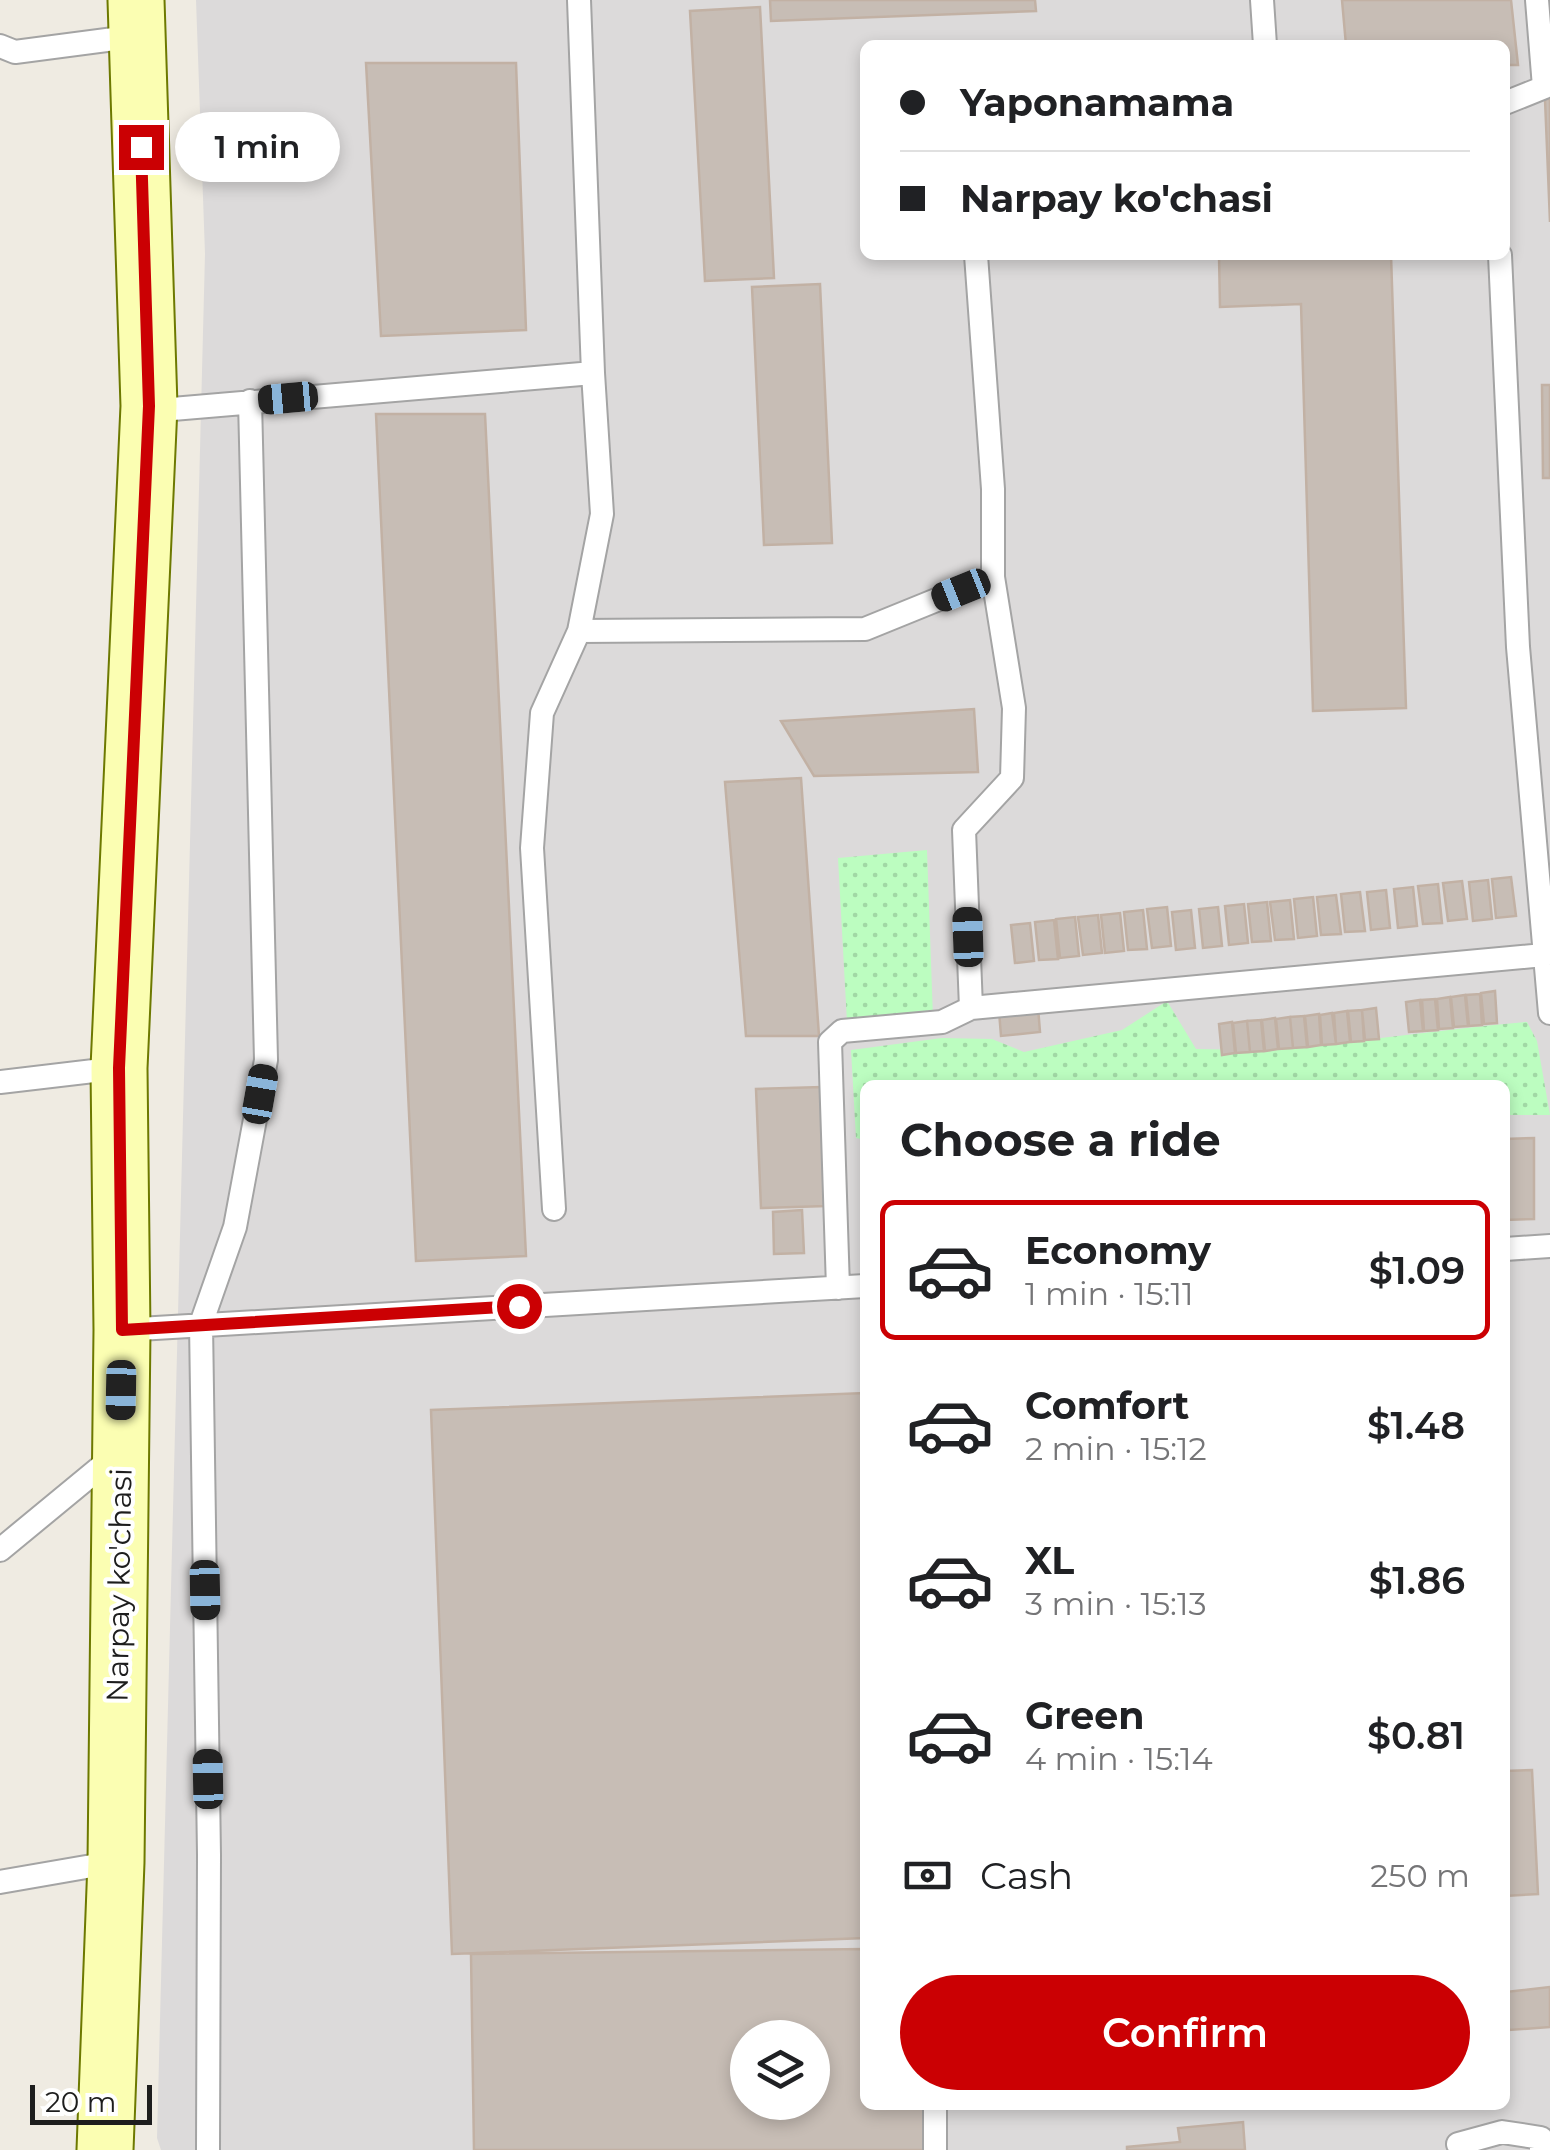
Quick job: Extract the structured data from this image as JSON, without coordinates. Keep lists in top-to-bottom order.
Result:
{
  "streets": {
    "main road": ["Narpay ko'chasi"]
  },
  "scale_bar": "20 m",
  "page": {
    "banner": ["Yaponamama", "Narpay ko'chasi"],
    "bubble": "1 min",
    "heading": "Choose a ride",
    "list": [
      {
        "name": "Economy",
        "note": "1 min · 15:11",
        "value": "$1.09"
      },
      {
        "name": "Comfort",
        "note": "2 min · 15:12",
        "value": "$1.48"
      },
      {
        "name": "XL",
        "note": "3 min · 15:13",
        "value": "$1.86"
      },
      {
        "name": "Green",
        "note": "4 min · 15:14",
        "value": "$0.81"
      }
    ],
    "pay": ["Cash", "250 m"],
    "buttons": "Confirm",
    "scale": "20 m"
  }
}
